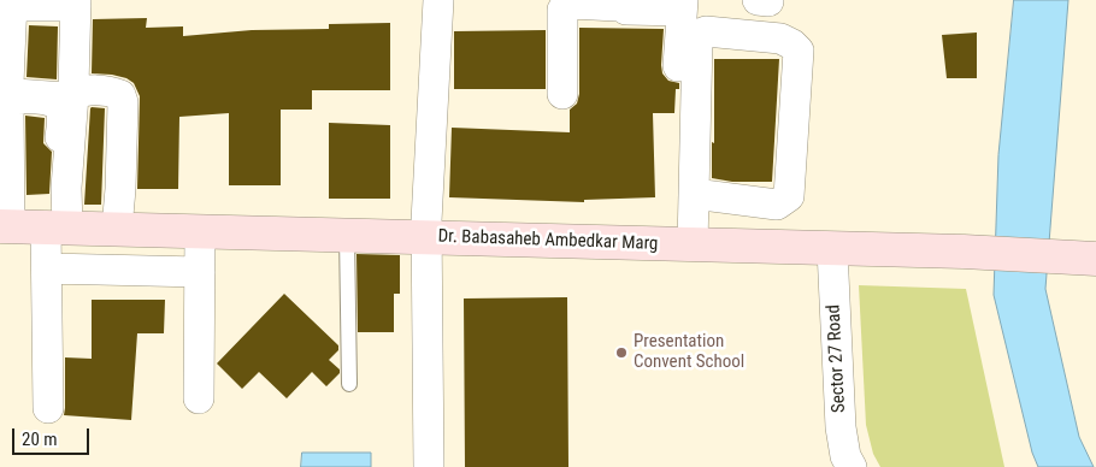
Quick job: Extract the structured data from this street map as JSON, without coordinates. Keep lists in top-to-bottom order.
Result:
{
  "streets": {
    "street": ["Dr. Babasaheb Ambedkar Marg", "Sector 27 Road"]
  },
  "crossings": [
    ["Dr. Babasaheb Ambedkar Marg", "Sector 27 Road"]
  ],
  "places": ["Presentation Convent School"],
  "scale_bar": "20 m"
}
